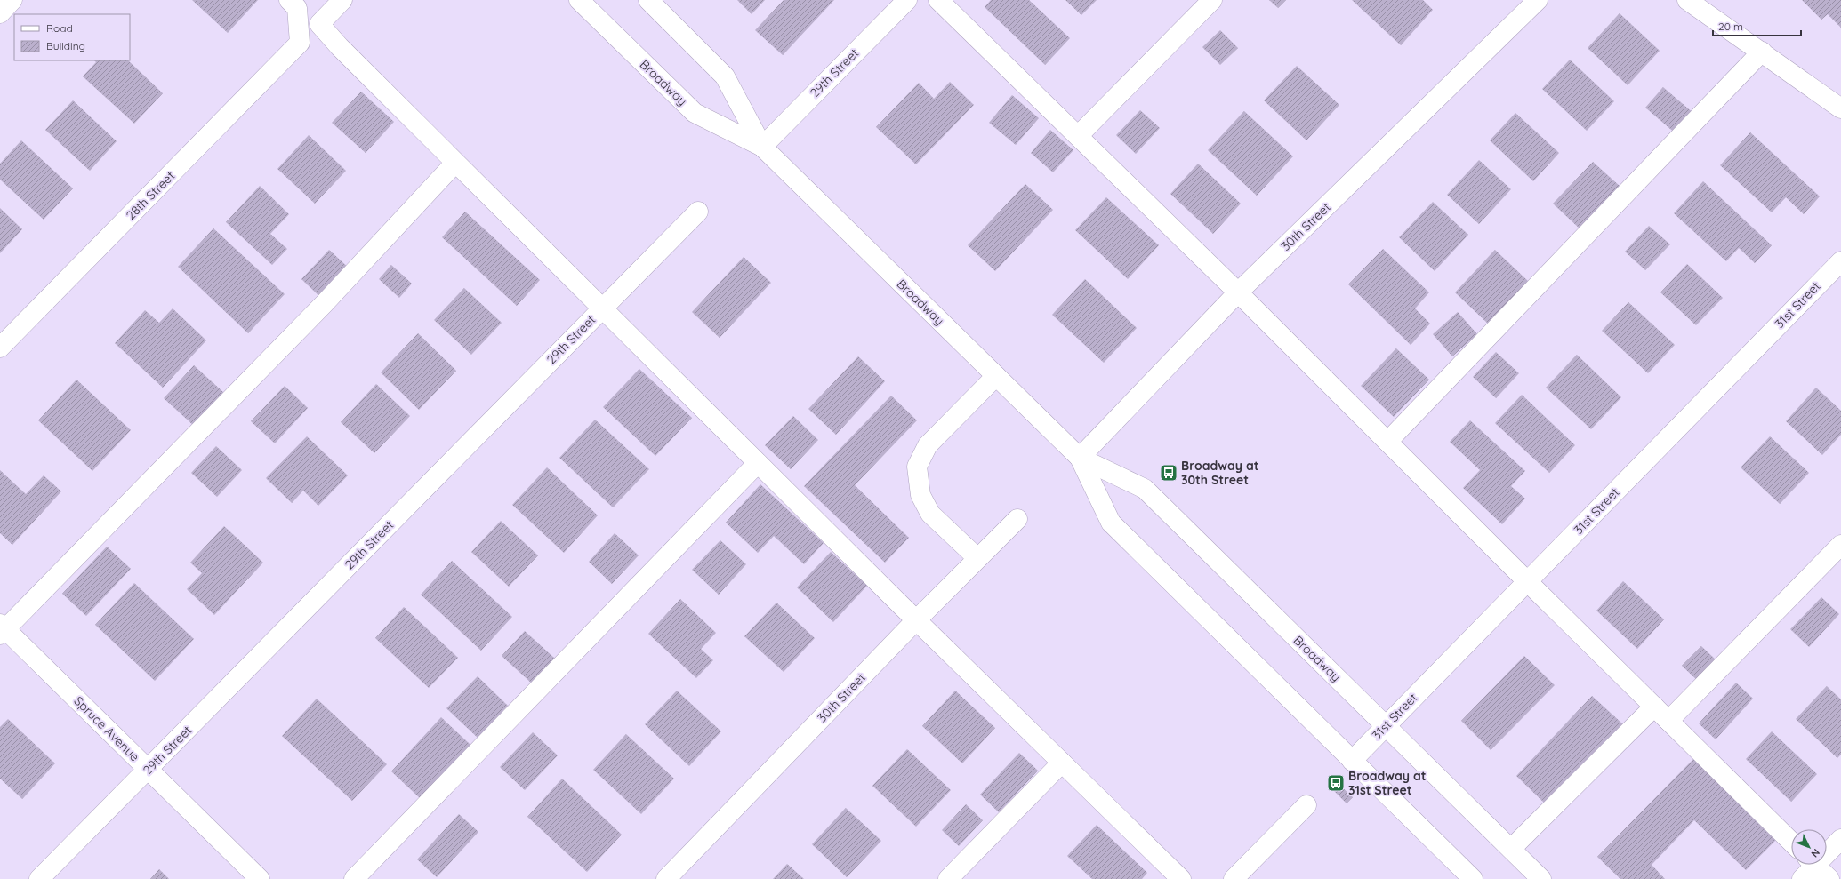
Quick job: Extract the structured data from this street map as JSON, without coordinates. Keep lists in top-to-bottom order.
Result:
{
  "streets": {
    "street": [
      "29th Street",
      "Broadway",
      "28th Street",
      "30th Street",
      "31st Street",
      "Spruce Avenue"
    ]
  },
  "crossings": [
    ["29th Street", "Broadway"],
    ["29th Street", "Spruce Avenue"],
    ["Broadway", "30th Street"],
    ["Broadway", "31st Street"]
  ],
  "places": {
    "bus stop": ["Broadway at 30th Street", "Broadway at 31st Street"]
  },
  "legend": ["Road", "Building"],
  "scale_bar": "20 m",
  "north": "bottom right"
}
